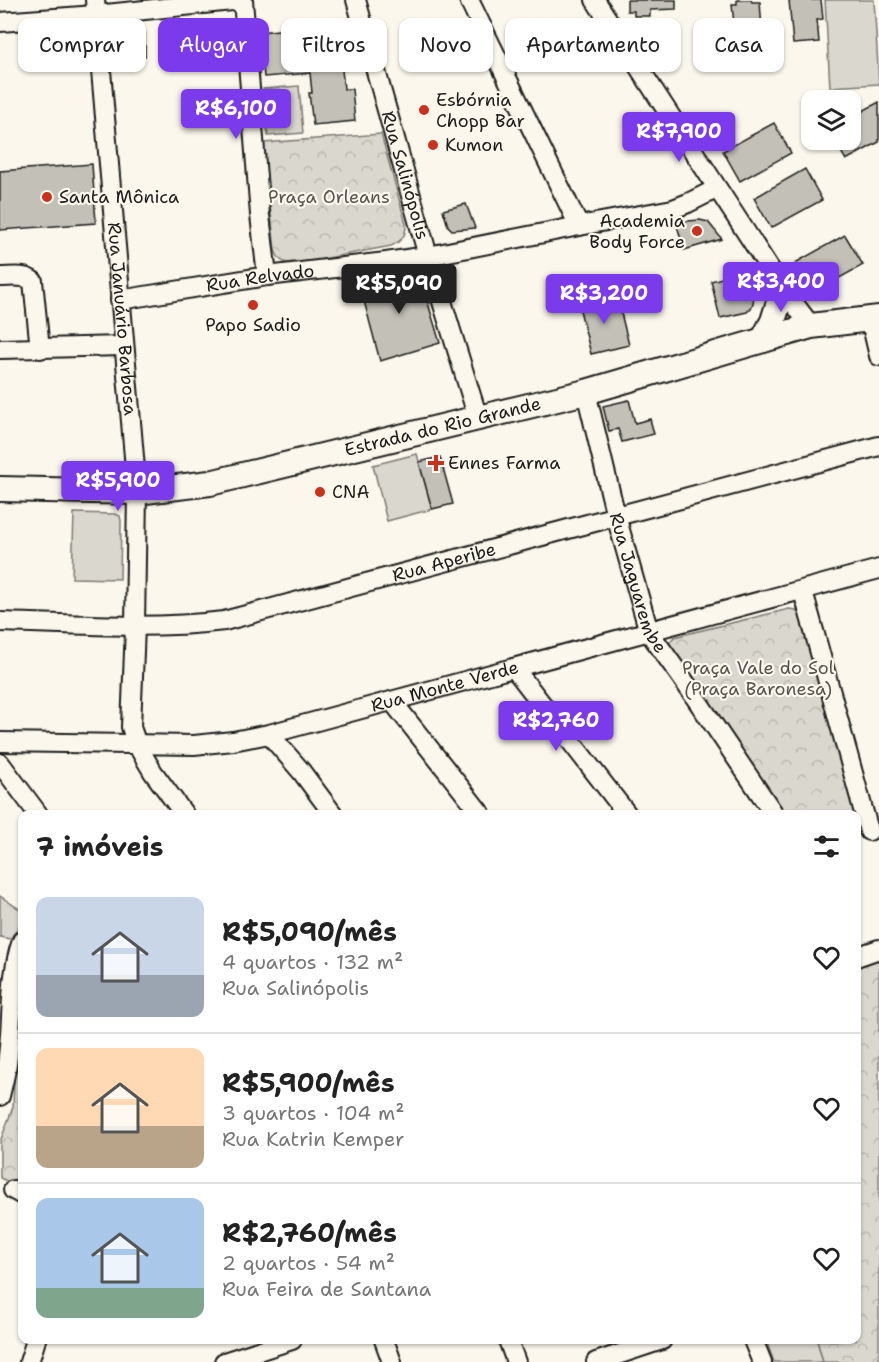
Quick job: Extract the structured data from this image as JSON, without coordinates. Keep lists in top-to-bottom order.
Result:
{
  "streets": {
    "main road": ["Estrada do Rio Grande"],
    "street": [
      "Rua Salinópolis",
      "Rua Relvado",
      "Rua Januário Barbosa",
      "Rua Aperibe",
      "Rua Jaguarembe",
      "Rua Monte Verde"
    ]
  },
  "crossings": [
    ["Rua Salinópolis", "Rua Relvado"],
    ["Rua Salinópolis", "Estrada do Rio Grande"],
    ["Rua Relvado", "Rua Januário Barbosa"],
    ["Rua Januário Barbosa", "Estrada do Rio Grande"],
    ["Rua Januário Barbosa", "Rua Aperibe"],
    ["Rua Januário Barbosa", "Rua Monte Verde"],
    ["Estrada do Rio Grande", "Rua Jaguarembe"],
    ["Rua Aperibe", "Rua Jaguarembe"],
    ["Rua Jaguarembe", "Rua Monte Verde"]
  ],
  "parks": ["Praça Orleans", "Praça Vale do Sol (Praça Baronesa)"],
  "places": {
    "other": [
      "Esbórnia Chopp Bar",
      "Kumon",
      "Santa Mônica",
      "Academia Body Force",
      "Papo Sadio",
      "CNA"
    ],
    "health": ["Ennes Farma"]
  },
  "page": {
    "chip": [
      "Comprar",
      "Alugar",
      "Filtros",
      "Novo",
      "Apartamento",
      "Casa"
    ],
    "price": [
      "R$6,100",
      "R$7,900",
      "R$3,400",
      "R$5,090",
      "R$3,200",
      "R$5,900",
      "R$2,760"
    ],
    "heading": "7 imóveis",
    "list": [
      {
        "name": "R$5,090/mês",
        "note": "4 quartos · 132 m² · Rua Salinópolis"
      },
      {
        "name": "R$5,900/mês",
        "note": "3 quartos · 104 m² · Rua Katrin Kemper"
      },
      {
        "name": "R$2,760/mês",
        "note": "2 quartos · 54 m² · Rua Feira de Santana"
      }
    ]
  }
}
